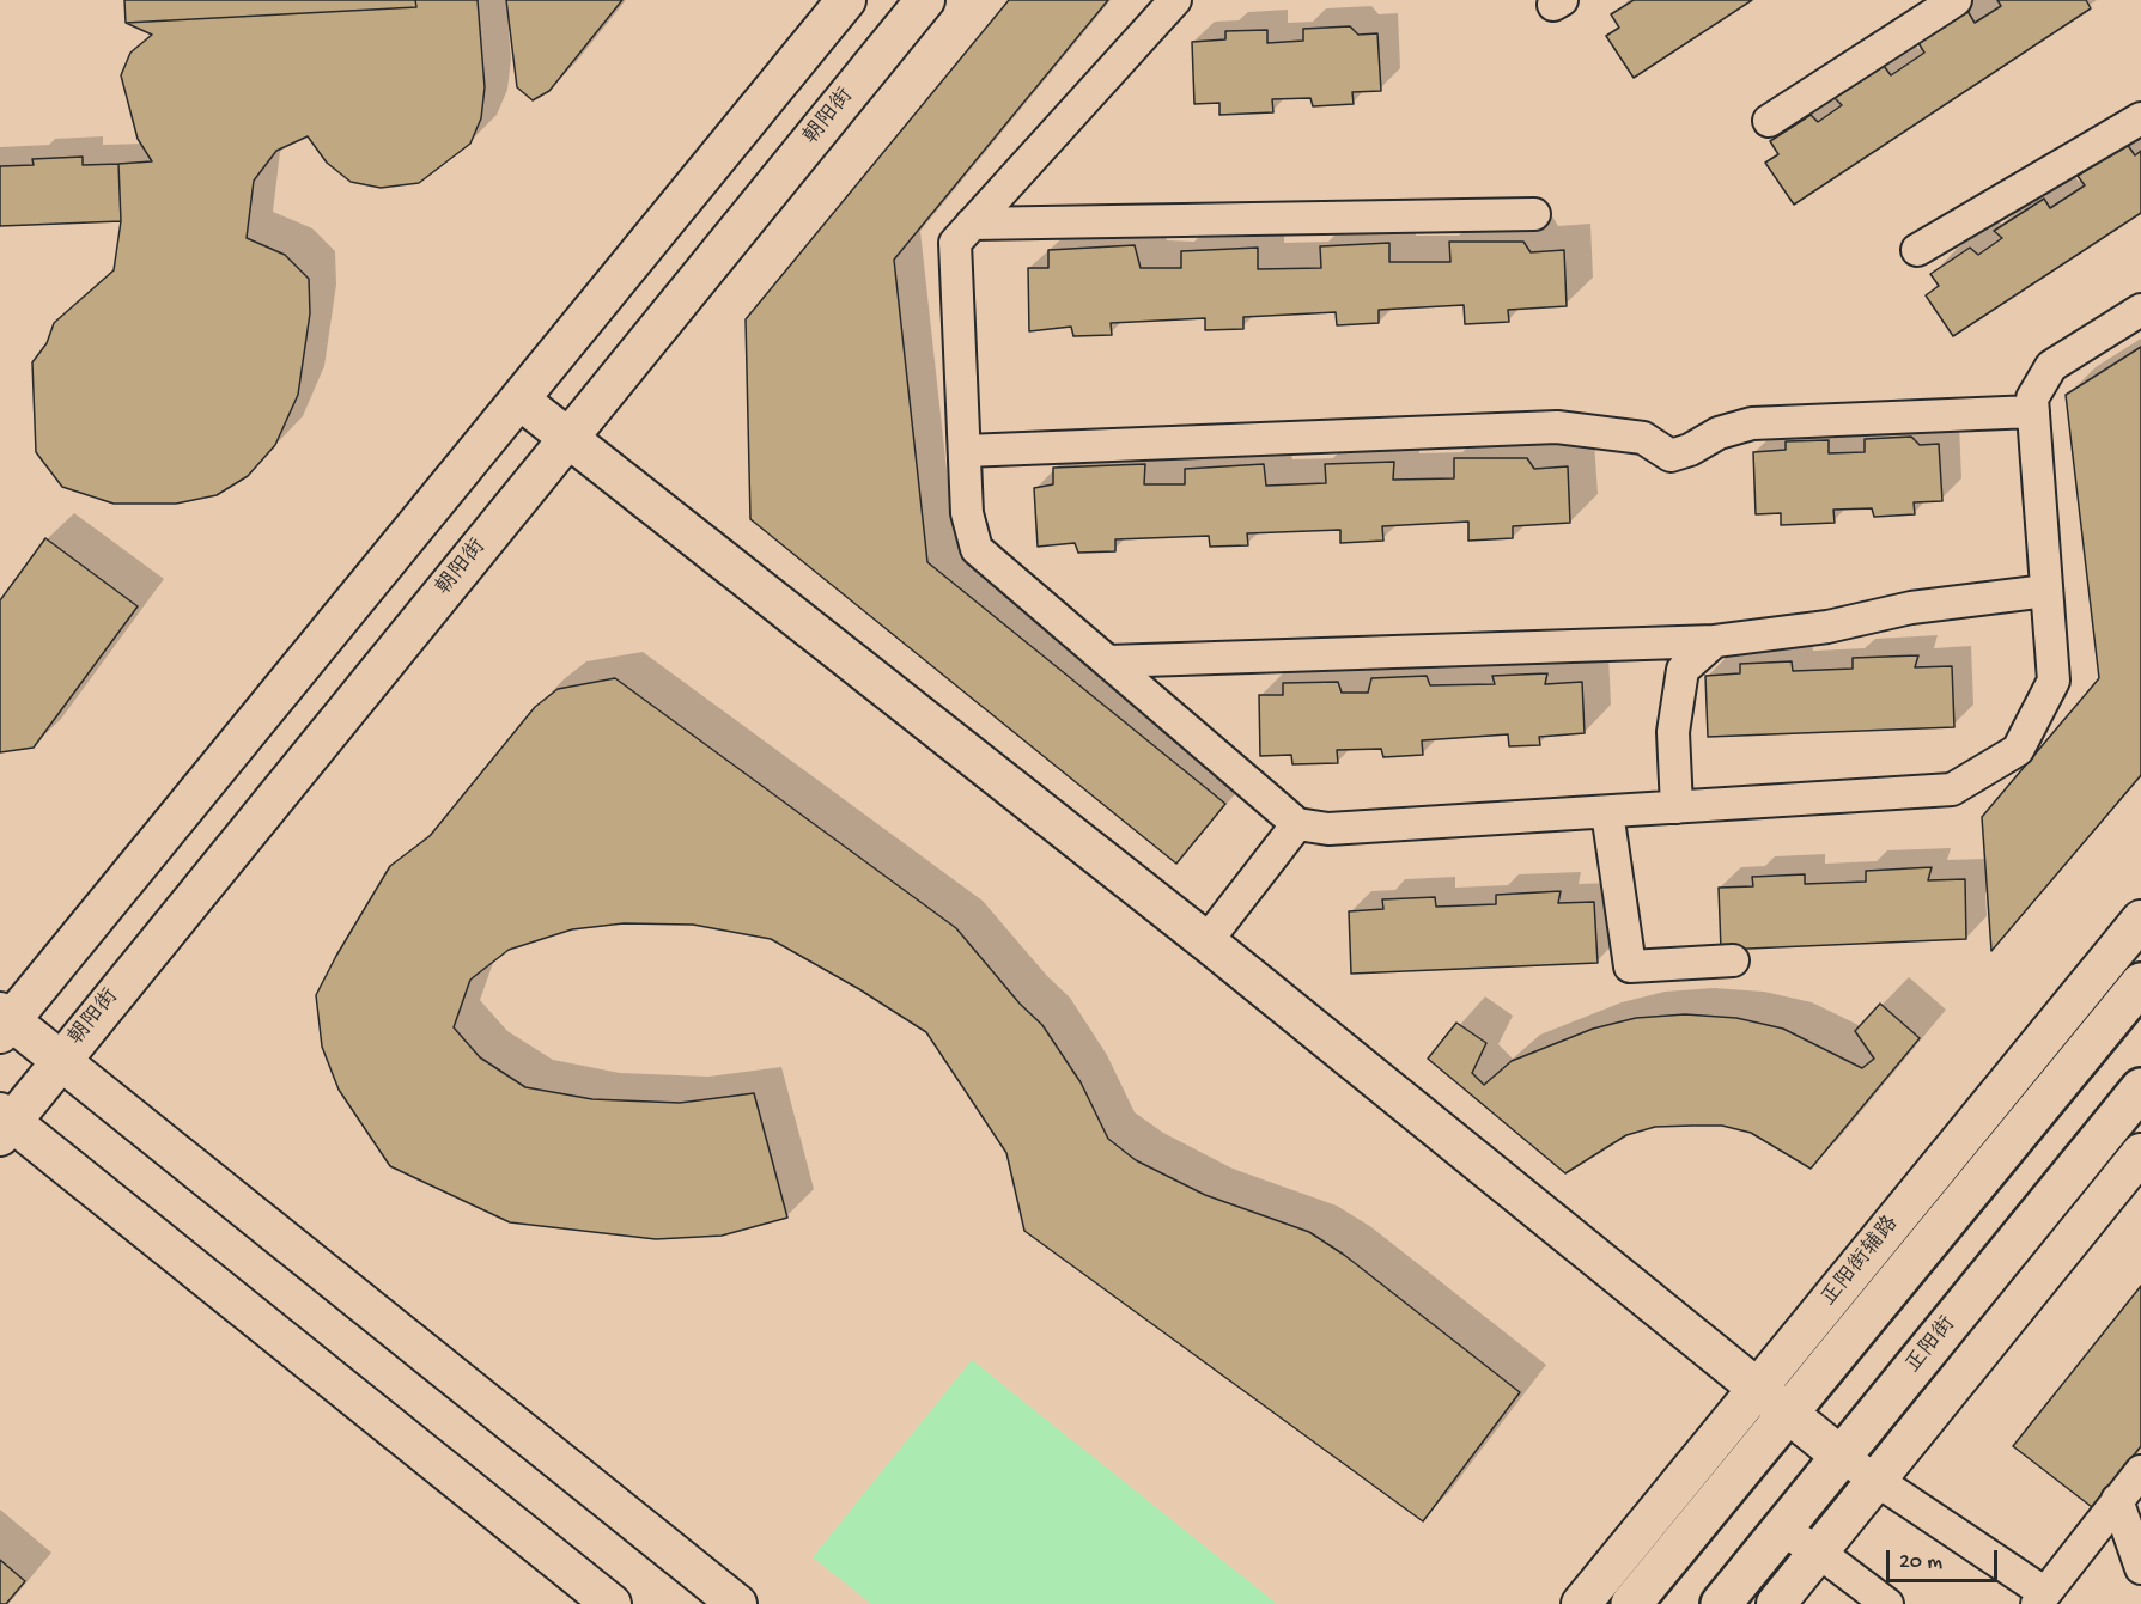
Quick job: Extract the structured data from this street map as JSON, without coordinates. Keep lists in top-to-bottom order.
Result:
{
  "streets": {
    "main road": ["正阳街"],
    "street": ["朝阳街", "正阳街辅路"]
  },
  "scale_bar": "20 m"
}
